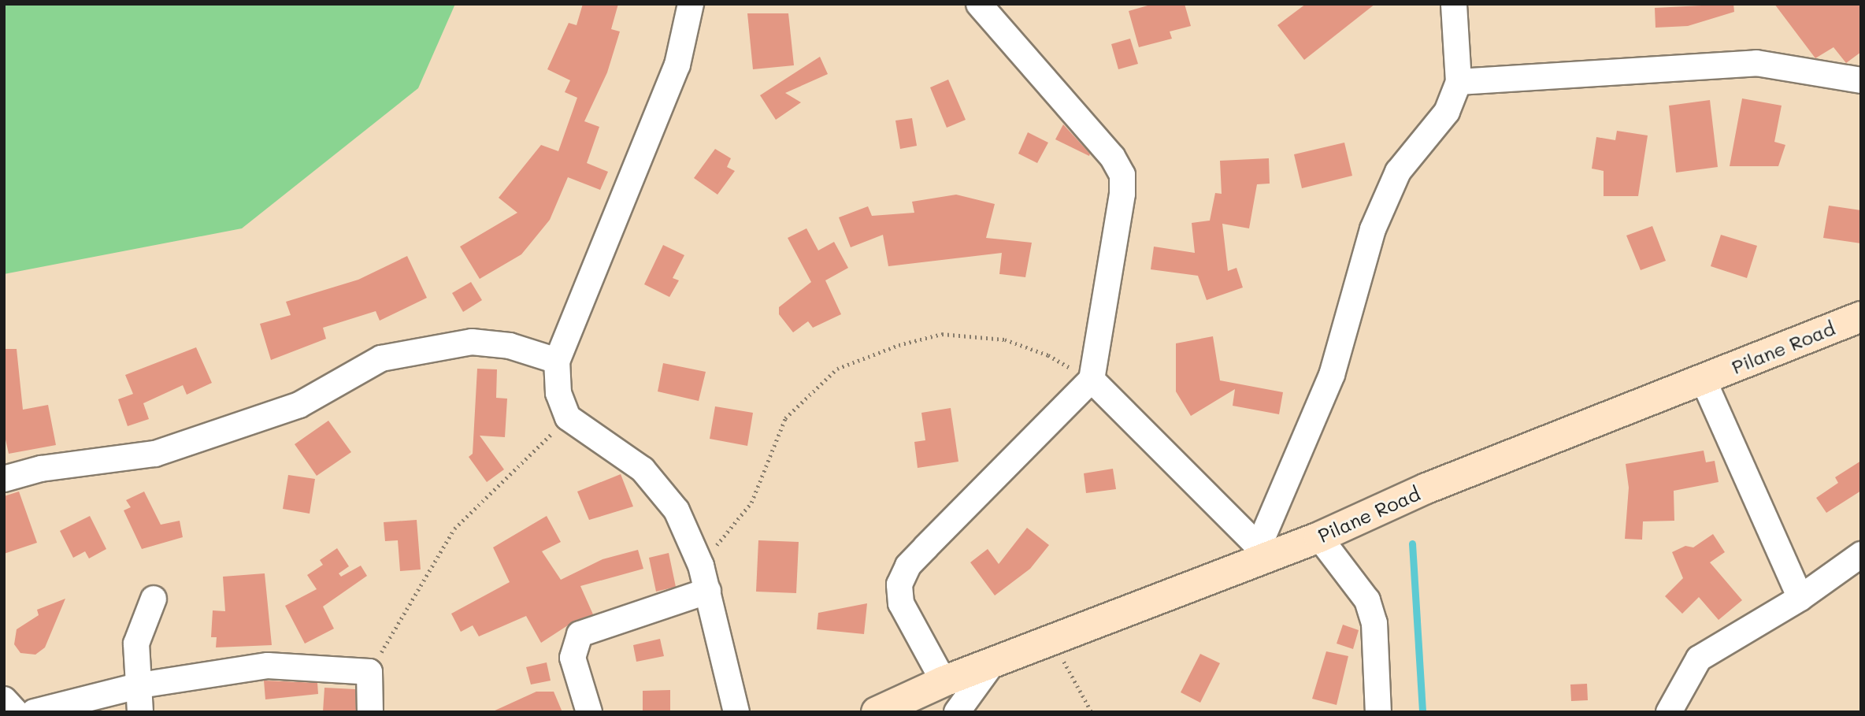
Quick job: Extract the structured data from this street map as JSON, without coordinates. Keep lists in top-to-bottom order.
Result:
{
  "streets": {
    "main road": ["Pilane Road"]
  }
}
